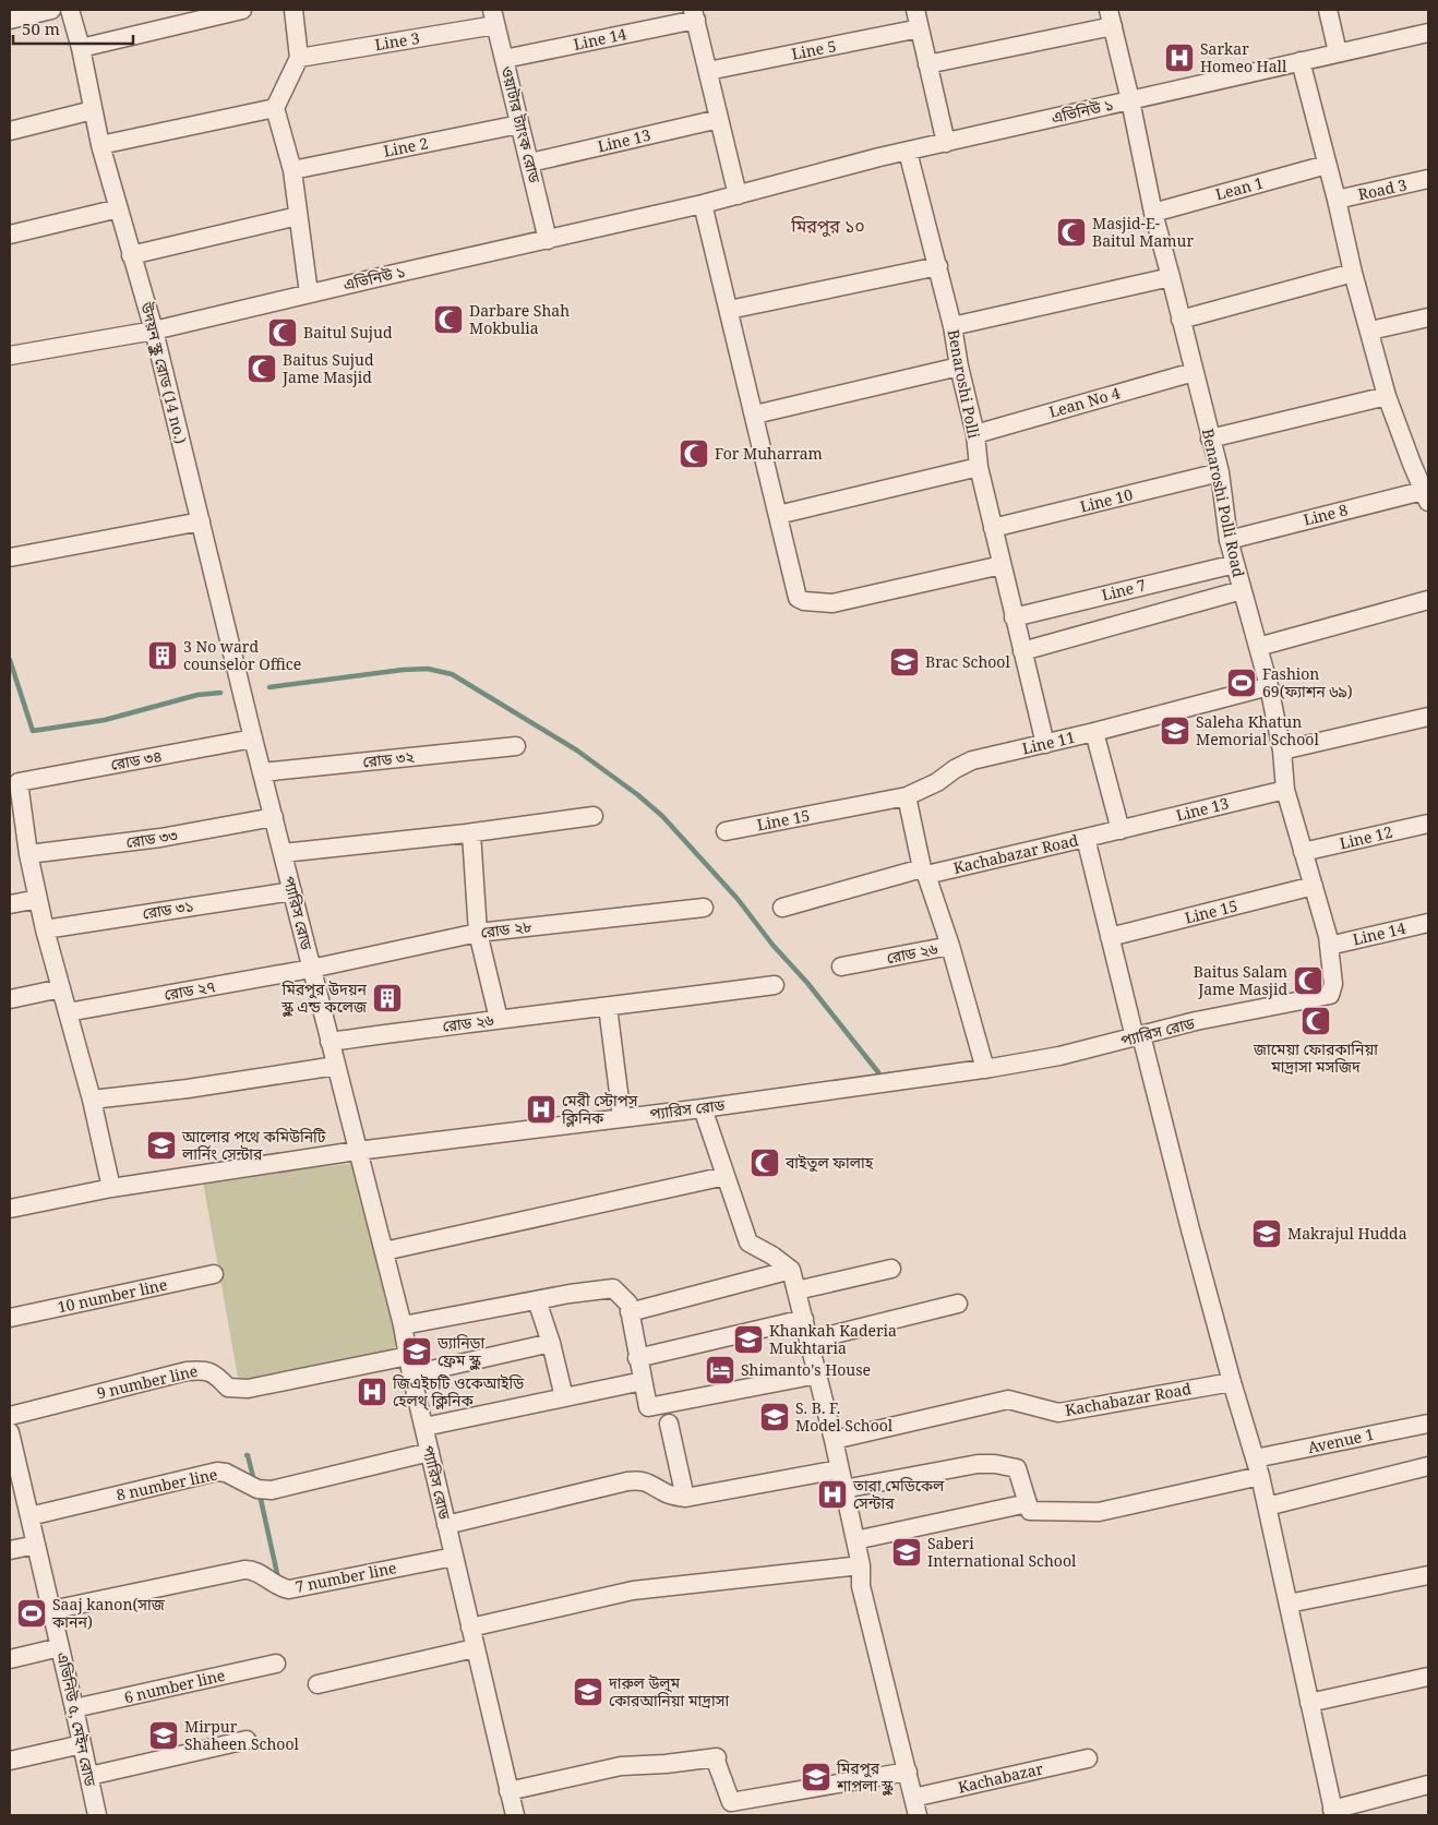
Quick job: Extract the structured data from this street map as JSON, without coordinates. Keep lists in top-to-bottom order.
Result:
{
  "streets": {
    "street": [
      "Line 14",
      "Line 3",
      "Line 5",
      "এভিনিউ ১",
      "ওয়াটার ট্যাংক রোড",
      "Line 13",
      "Line 2",
      "Lean 1",
      "Road 3",
      "উদয়ন স্কুল রোড (14 no.)",
      "Benaroshi Polli",
      "Lean No 4",
      "Line 10",
      "Benaroshi Polli Road",
      "Line 8",
      "Line 7",
      "Line 11",
      "রোড ৩২",
      "রোড ৩৪",
      "Line 15",
      "Line 12",
      "রোড ৩৩",
      "Kachabazar Road",
      "রোড ৩১",
      "প্যারিস রোড",
      "রোড ২৮",
      "রোড ২৬",
      "রোড ২৭",
      "10 number line",
      "9 number line",
      "Avenue 1",
      "8 number line",
      "7 number line",
      "6 number line",
      "এভিনিউ ৫, মেইন রোড",
      "Kachabazar"
    ]
  },
  "crossings": [
    ["Line 14", "ওয়াটার ট্যাংক রোড"],
    ["Line 14", "Benaroshi Polli Road"],
    ["Line 3", "ওয়াটার ট্যাংক রোড"],
    ["এভিনিউ ১", "ওয়াটার ট্যাংক রোড"],
    ["এভিনিউ ১", "উদয়ন স্কুল রোড (14 no.)"],
    ["এভিনিউ ১", "Benaroshi Polli"],
    ["এভিনিউ ১", "Benaroshi Polli Road"],
    ["ওয়াটার ট্যাংক রোড", "Line 13"],
    ["ওয়াটার ট্যাংক রোড", "Line 2"],
    ["Line 13", "Benaroshi Polli Road"],
    ["Line 13", "Kachabazar Road"],
    ["Lean 1", "Benaroshi Polli Road"],
    ["উদয়ন স্কুল রোড (14 no.)", "রোড ৩৪"],
    ["উদয়ন স্কুল রোড (14 no.)", "প্যারিস রোড"],
    ["Benaroshi Polli", "Lean No 4"],
    ["Benaroshi Polli", "Line 10"],
    ["Benaroshi Polli", "Line 7"],
    ["Benaroshi Polli", "Line 11"],
    ["Lean No 4", "Benaroshi Polli Road"],
    ["Line 10", "Benaroshi Polli Road"],
    ["Benaroshi Polli Road", "Line 8"],
    ["Benaroshi Polli Road", "Line 7"],
    ["Benaroshi Polli Road", "Line 11"],
    ["Benaroshi Polli Road", "Line 15"],
    ["Benaroshi Polli Road", "Line 12"],
    ["Benaroshi Polli Road", "প্যারিস রোড"],
    ["Line 11", "Line 15"],
    ["রোড ৩২", "প্যারিস রোড"],
    ["রোড ৩৪", "রোড ৩৩"],
    ["রোড ৩৪", "প্যারিস রোড"],
    ["Line 15", "Kachabazar Road"],
    ["রোড ৩৩", "প্যারিস রোড"],
    ["Kachabazar Road", "প্যারিস রোড"],
    ["Kachabazar Road", "Avenue 1"],
    ["রোড ৩১", "প্যারিস রোড"],
    ["প্যারিস রোড", "রোড ২৮"],
    ["প্যারিস রোড", "রোড ২৬"],
    ["প্যারিস রোড", "রোড ২৭"],
    ["প্যারিস রোড", "9 number line"],
    ["প্যারিস রোড", "8 number line"],
    ["প্যারিস রোড", "7 number line"],
    ["রোড ২৮", "রোড ২৭"],
    ["8 number line", "এভিনিউ ৫, মেইন রোড"],
    ["7 number line", "এভিনিউ ৫, মেইন রোড"],
    ["6 number line", "এভিনিউ ৫, মেইন রোড"]
  ],
  "districts": ["মিরপুর ১০"],
  "places": {
    "hospital": [
      "Sarkar Homeo Hall",
      "মেরী স্টোপস ক্লিনিক",
      "জিএইচটি ওকেআইডি হেলথ্ ক্লিনিক",
      "তারা মেডিকেল সেন্টার"
    ],
    "mosque": [
      "Masjid-E- Baitul Mamur",
      "Darbare Shah Mokbulia",
      "Baitul Sujud",
      "Baitus Sujud Jame Masjid",
      "For Muharram",
      "Baitus Salam Jame Masjid",
      "জামেয়া ফোরকানিয়া মাদ্রাসা মসজিদ",
      "বাইতুল ফালাহ"
    ],
    "building": ["3 No ward counselor Office", "মিরপুর উদয়ন স্কুল এন্ড কলেজ"],
    "school or university": [
      "Brac School",
      "Saleha Khatun Memorial School",
      "আলোর পথে কমিউনিটি লার্নিং সেন্টার",
      "Makrajul Hudda",
      "Khankah Kaderia Mukhtaria",
      "ড্যানিডা ফ্রেম স্কুল",
      "S. B. F. Model School",
      "Saberi International School",
      "দারুল উলুম কোরআনিয়া মাদ্রাসা",
      "Mirpur Shaheen School",
      "মিরপুর শাপলা স্কুল"
    ],
    "sports": ["Fashion 69(ফ্যাশন ৬৯)", "Saaj kanon(সাজ কানন)"],
    "hotel": ["Shimanto's House"]
  },
  "scale_bar": "50 m"
}
